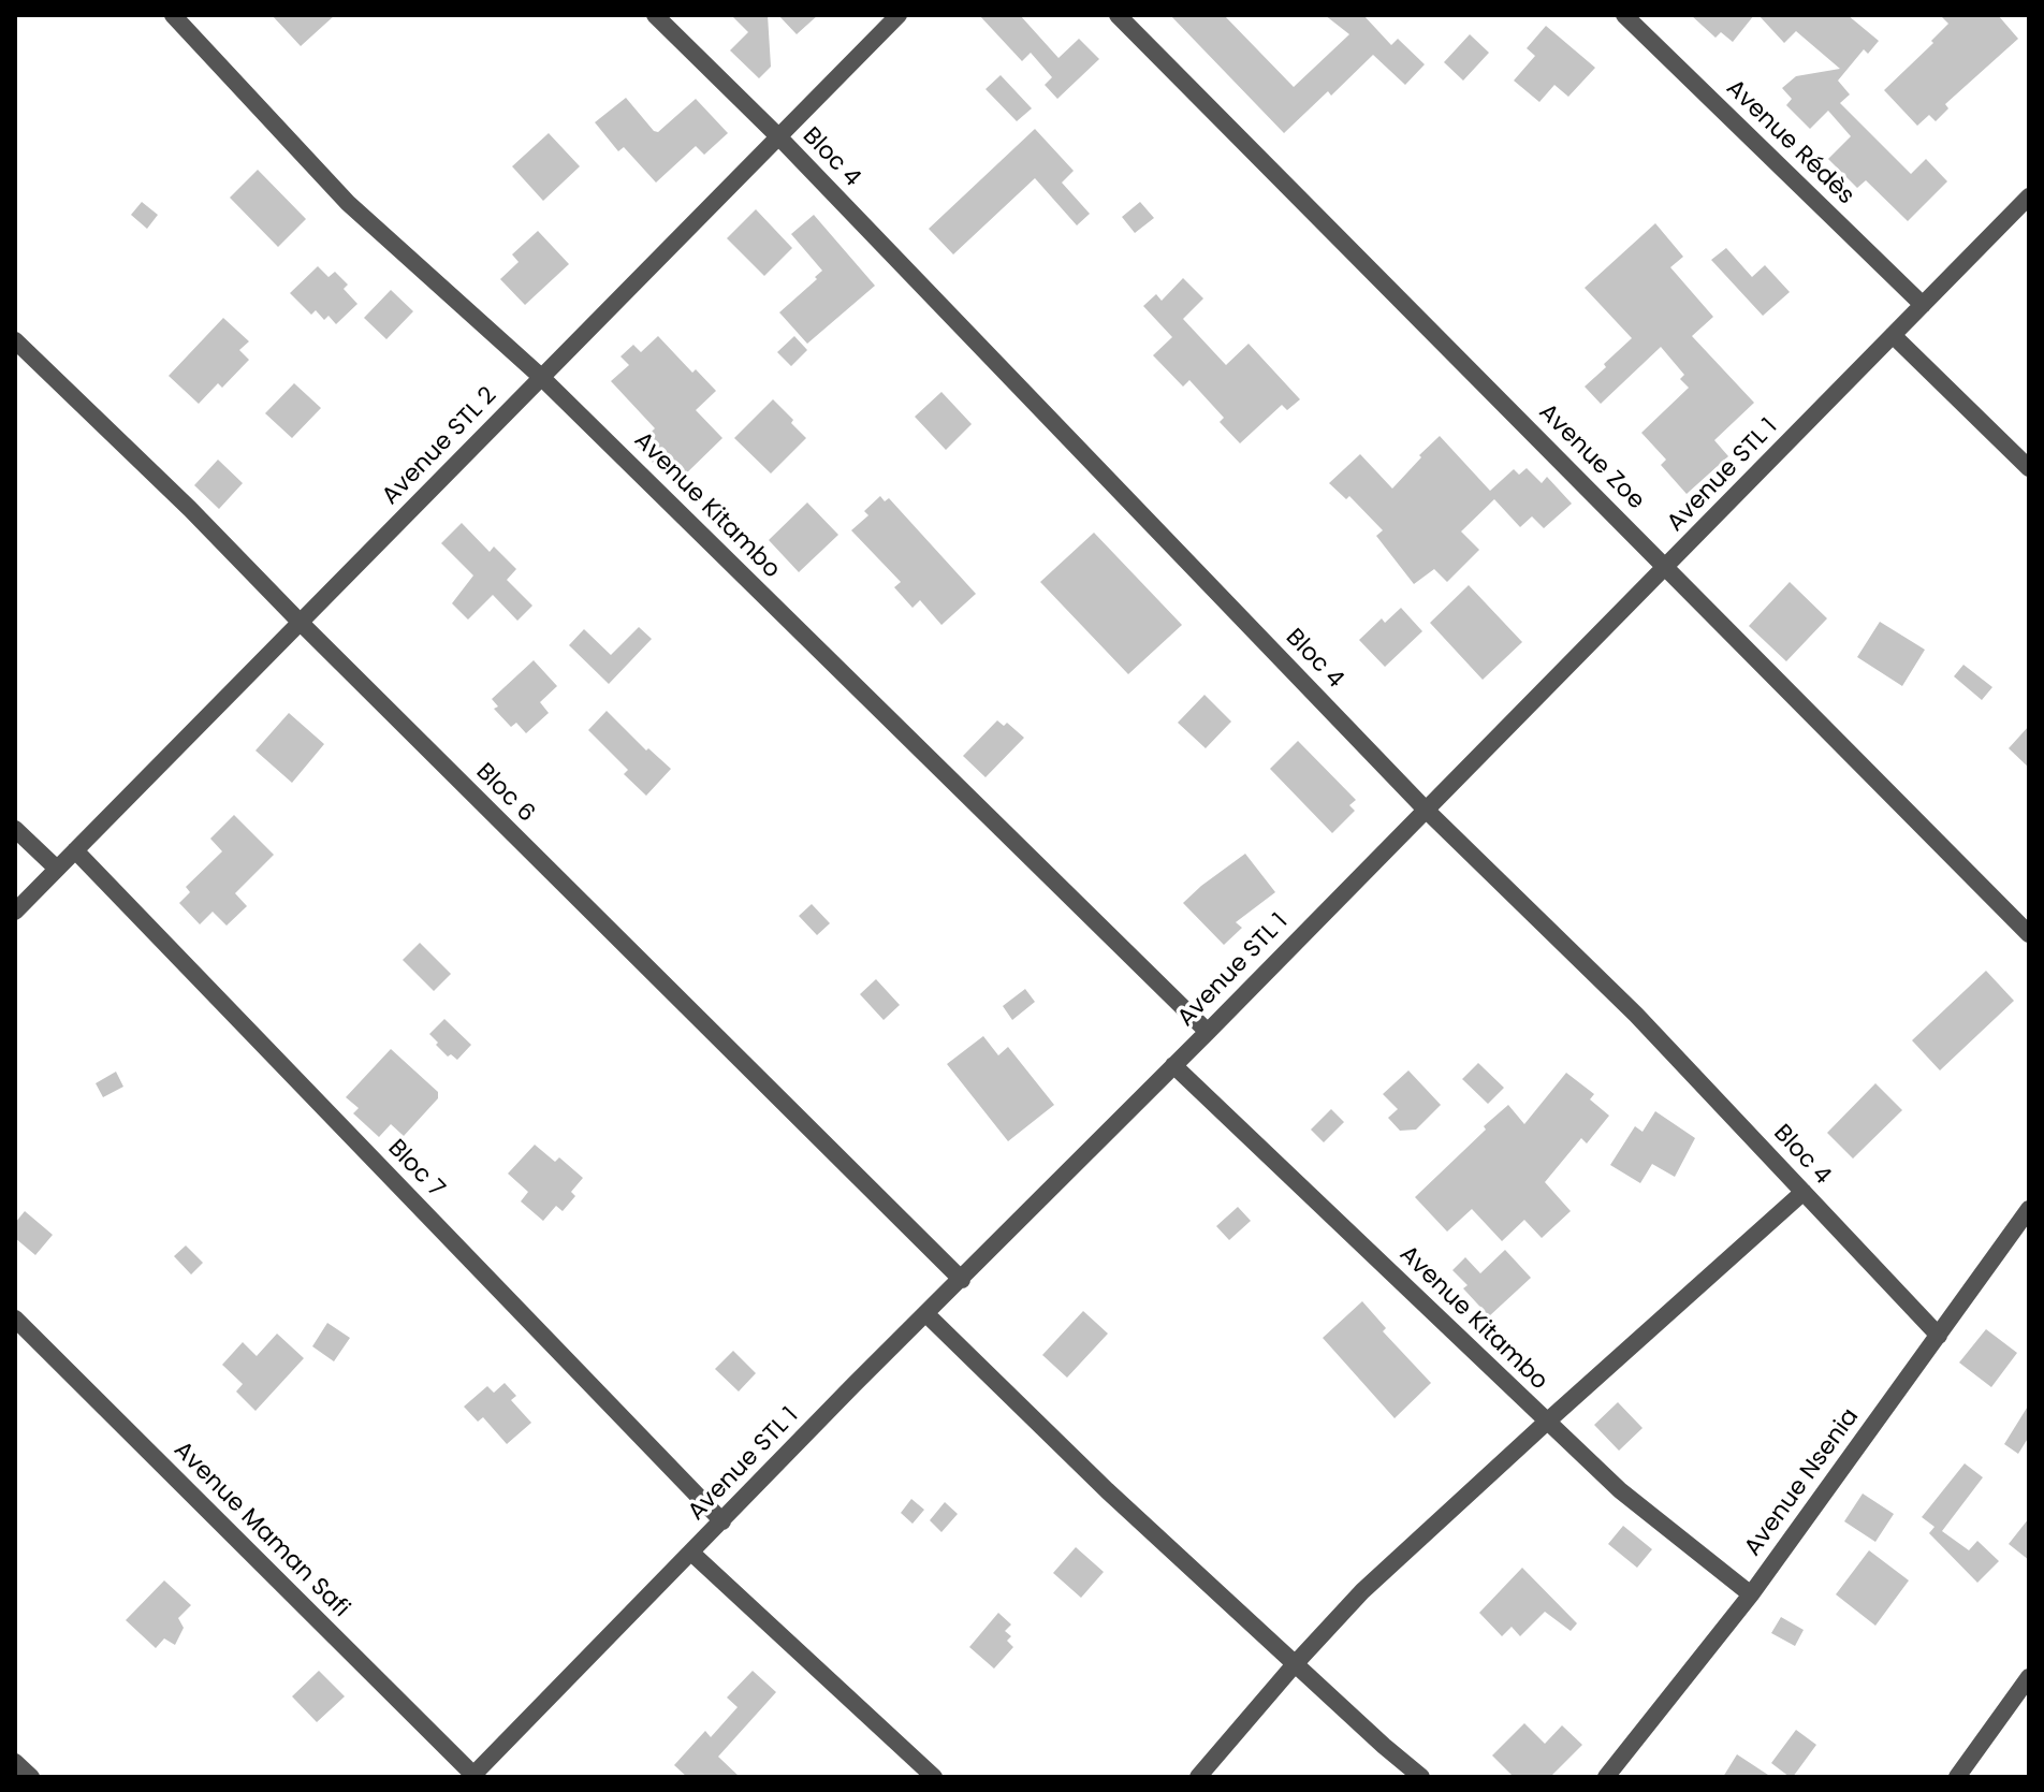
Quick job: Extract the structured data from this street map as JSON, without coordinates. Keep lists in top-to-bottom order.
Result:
{
  "streets": {
    "street": [
      "Avenue Rédès",
      "Bloc 4",
      "Avenue STL 2",
      "Avenue Zoe",
      "Avenue STL 1",
      "Avenue Kitambo",
      "Bloc 6",
      "Bloc 7",
      "Avenue Nsenia",
      "Avenue Maman Safi"
    ]
  },
  "crossings": [
    ["Avenue Rédès", "Avenue STL 1"],
    ["Bloc 4", "Avenue STL 2"],
    ["Bloc 4", "Avenue STL 1"],
    ["Bloc 4", "Avenue Nsenia"],
    ["Avenue STL 2", "Avenue Kitambo"],
    ["Avenue STL 2", "Bloc 6"],
    ["Avenue STL 2", "Bloc 7"],
    ["Avenue Zoe", "Avenue STL 1"],
    ["Avenue STL 1", "Avenue Kitambo"],
    ["Avenue STL 1", "Bloc 6"],
    ["Avenue STL 1", "Bloc 7"],
    ["Avenue STL 1", "Avenue Maman Safi"],
    ["Avenue Kitambo", "Avenue Nsenia"]
  ]
}
